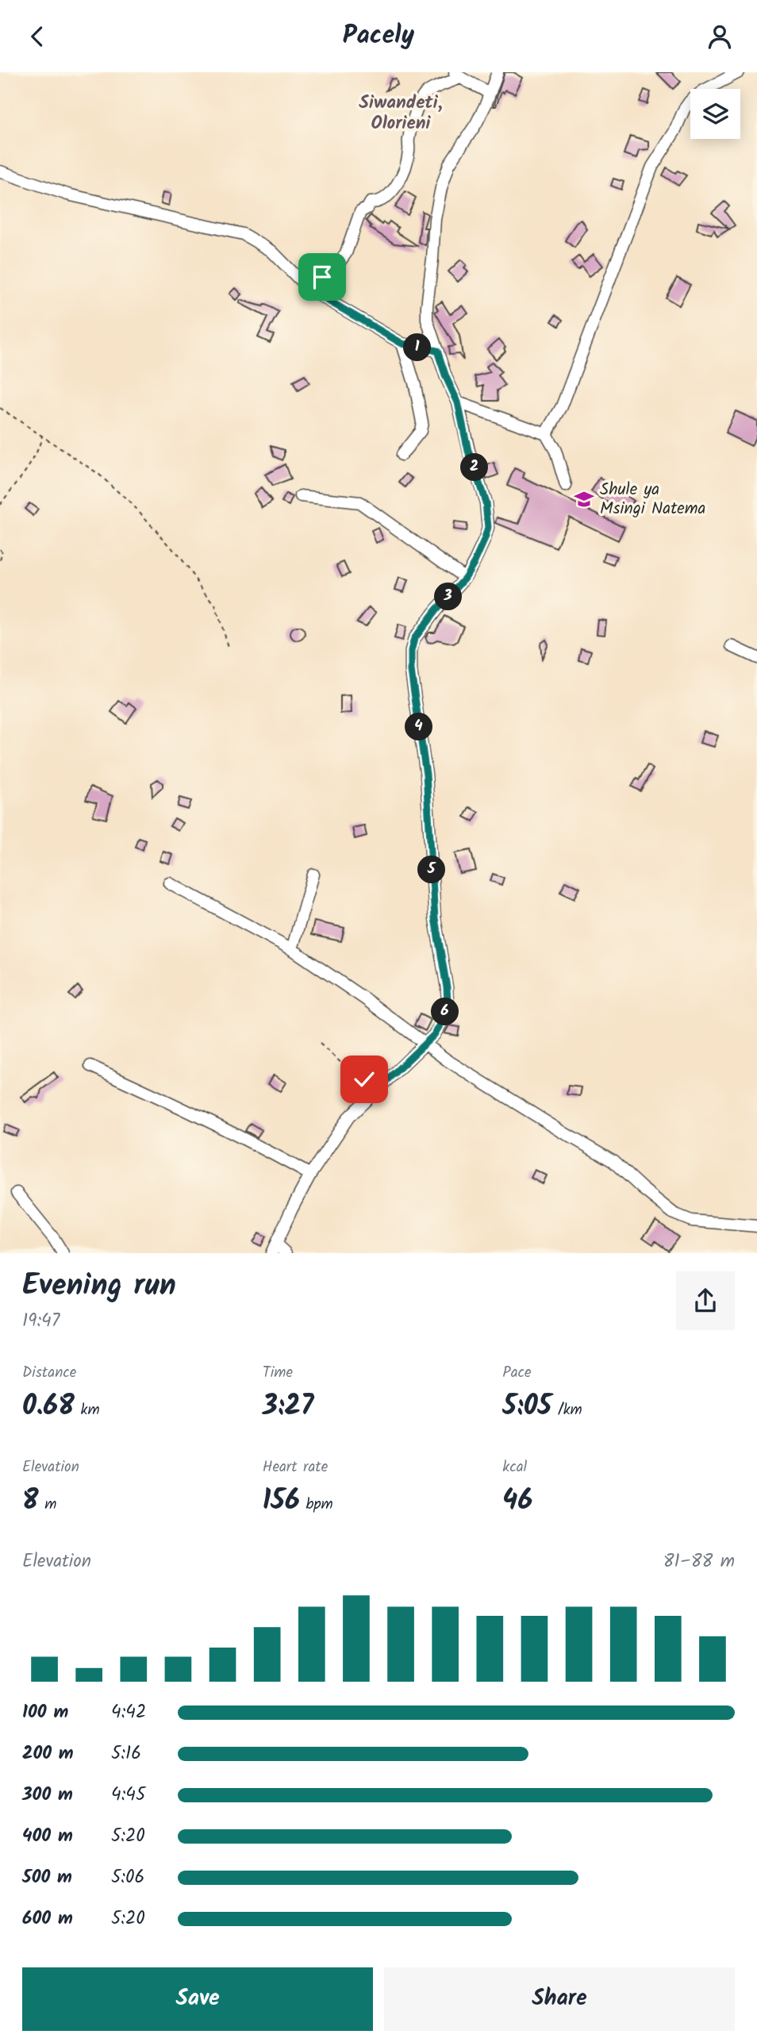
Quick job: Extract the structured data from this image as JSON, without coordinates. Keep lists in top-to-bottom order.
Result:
{
  "districts": ["Siwandeti, Olorieni"],
  "places": {
    "school or university": ["Shule ya Msingi Natema"]
  },
  "page": {
    "header": "Pacely",
    "pins": [
      "1",
      "2",
      "3",
      "4",
      "5",
      "6"
    ],
    "heading": ["Evening run", "19:47"],
    "stats": [
      ["Distance", "0.68 km"],
      ["Time", "3:27"],
      ["Pace", "5:05 /km"],
      ["Elevation", "8 m"],
      ["Heart rate", "156 bpm"],
      ["kcal", "46"]
    ],
    "chart": ["Elevation", "81–88 m"],
    "list": [
      {
        "name": "100 m",
        "note": "4:42"
      },
      {
        "name": "200 m",
        "note": "5:16"
      },
      {
        "name": "300 m",
        "note": "4:45"
      },
      {
        "name": "400 m",
        "note": "5:20"
      },
      {
        "name": "500 m",
        "note": "5:06"
      },
      {
        "name": "600 m",
        "note": "5:20"
      }
    ],
    "buttons": ["Save", "Share"]
  }
}
